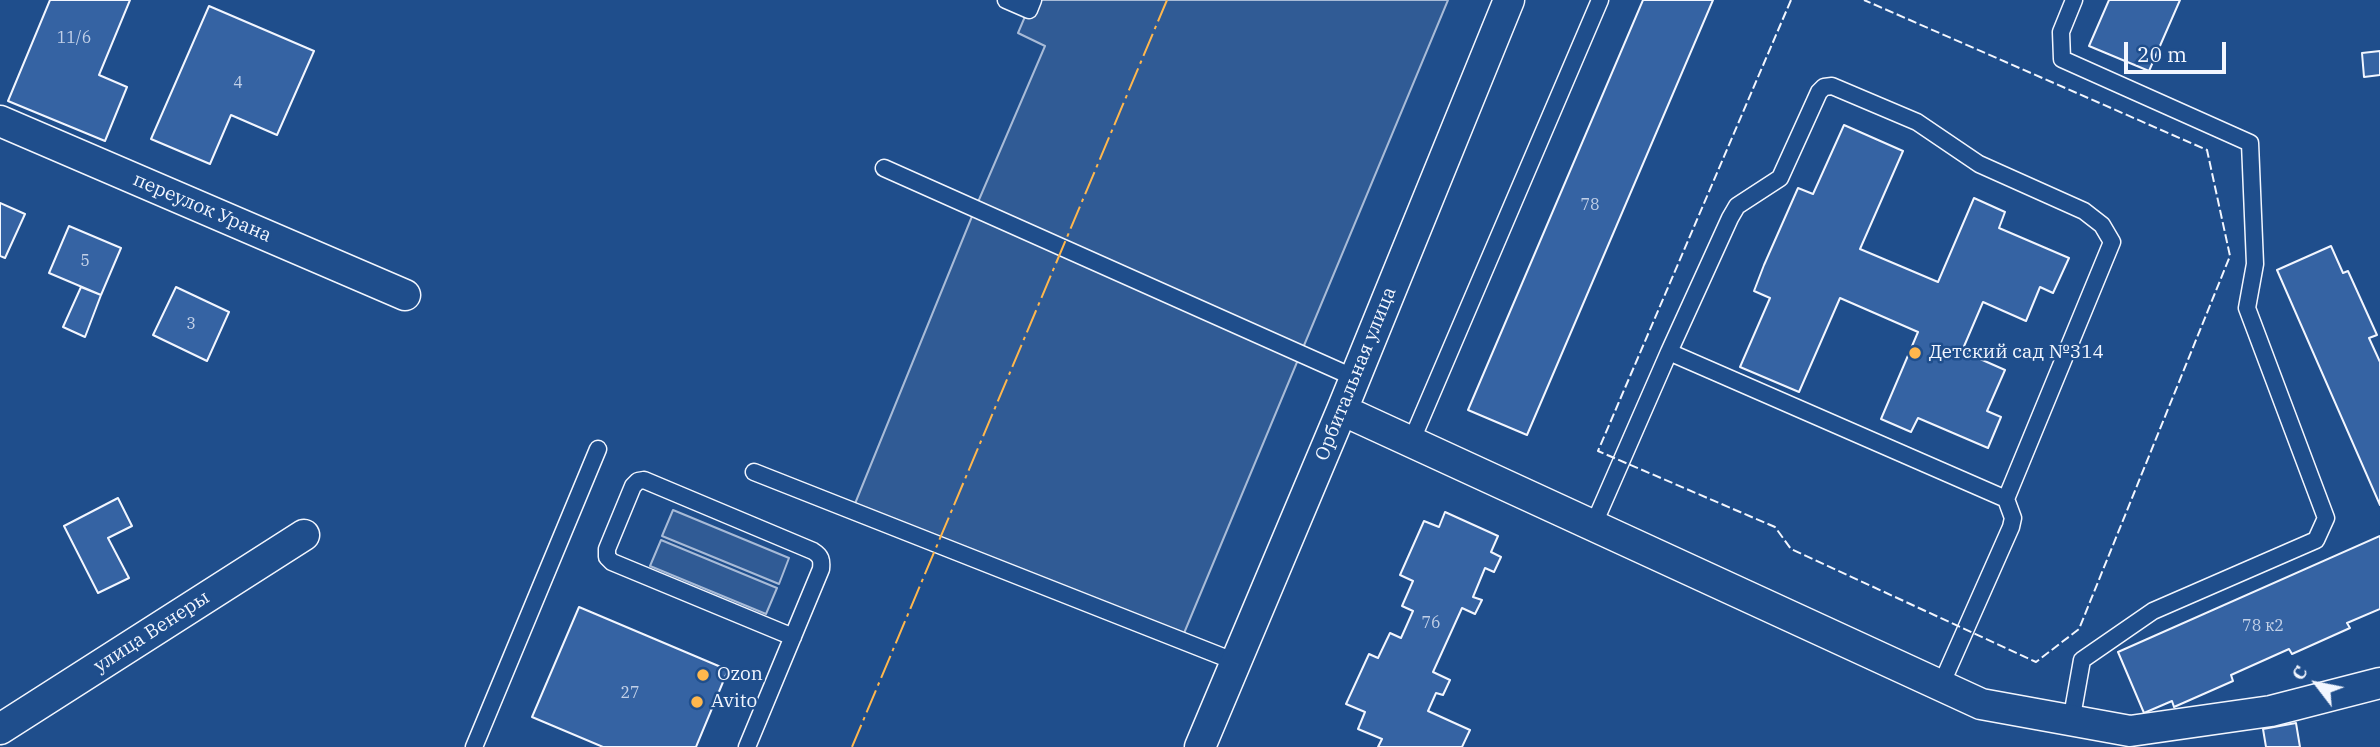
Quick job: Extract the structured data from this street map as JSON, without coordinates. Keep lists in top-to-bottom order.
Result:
{
  "streets": {
    "street": ["переулок Урана", "Орбитальная улица", "улица Венеры"]
  },
  "places": ["Детский сад №314", "Ozon", "Avito"],
  "house_numbers": [
    "11/6",
    "4",
    "78",
    "5",
    "3",
    "76",
    "78 к2",
    "27"
  ],
  "scale_bar": "20 m",
  "north": "top left"
}
